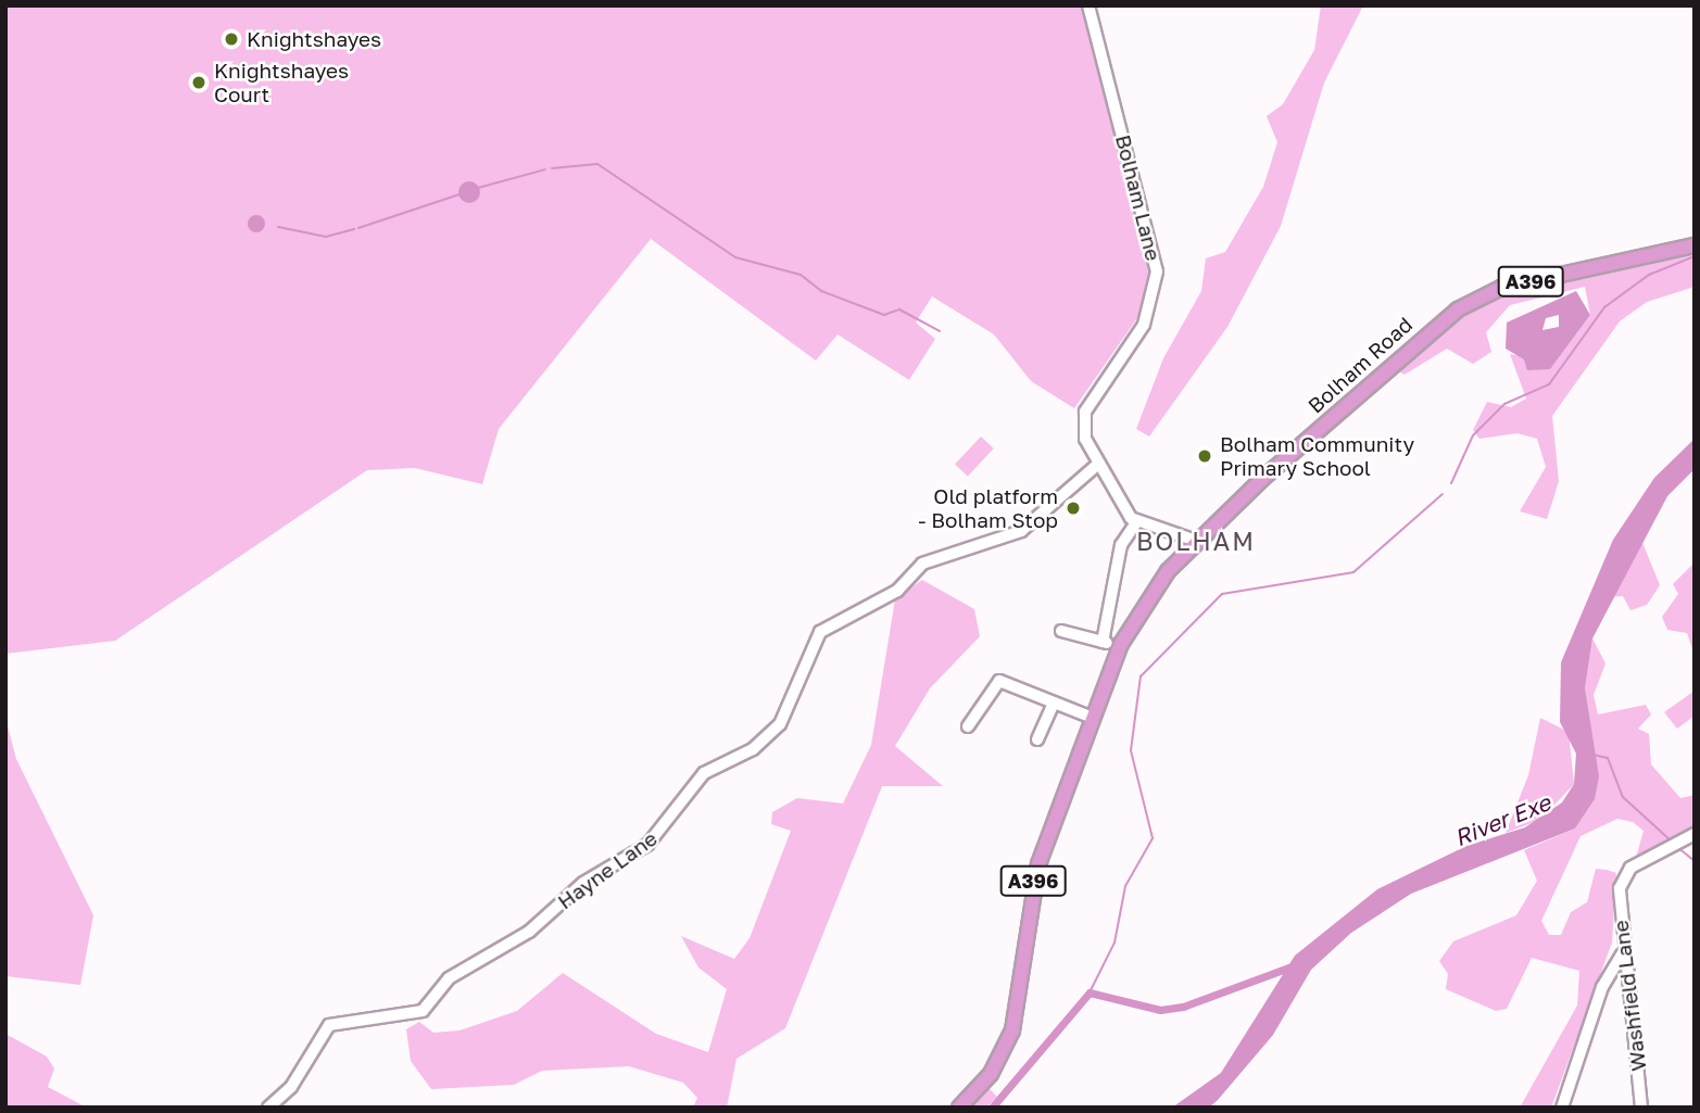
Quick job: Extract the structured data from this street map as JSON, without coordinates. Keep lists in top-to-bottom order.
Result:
{
  "streets": {
    "main road": ["A396", "Bolham Road"],
    "street": ["Bolham Lane", "Hayne Lane", "Washfield Lane"]
  },
  "crossings": [
    ["Bolham Lane", "Hayne Lane"],
    ["A396", "Bolham Road"]
  ],
  "districts": ["BOLHAM"],
  "water": ["River Exe"],
  "places": [
    "Knightshayes",
    "Knightshayes Court",
    "Bolham Community Primary School",
    "Old platform - Bolham Stop"
  ]
}
